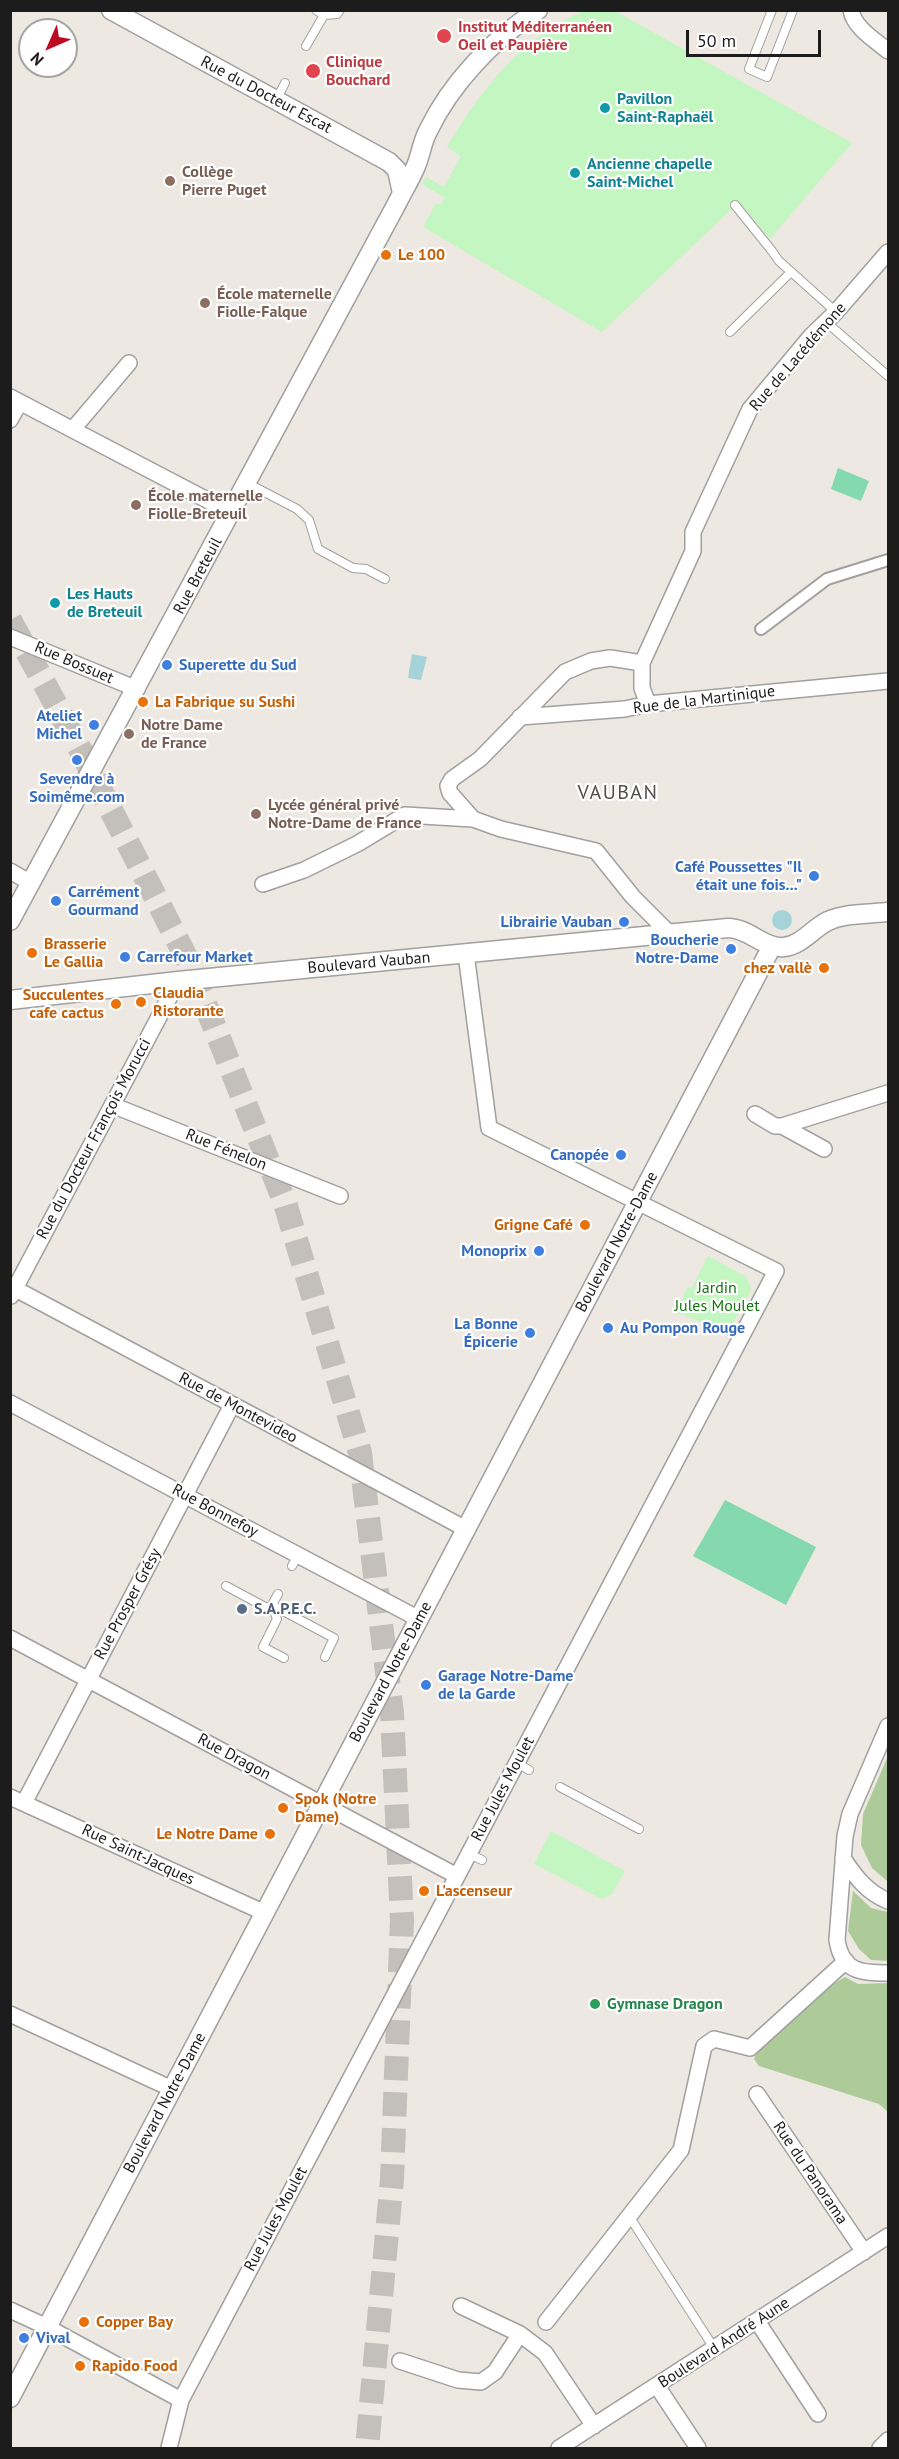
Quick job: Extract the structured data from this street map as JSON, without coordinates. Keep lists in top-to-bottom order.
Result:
{
  "streets": {
    "street": [
      "Rue du Docteur Escat",
      "Rue de Lacédémone",
      "Rue Breteuil",
      "Rue Bossuet",
      "Rue de la Martinique",
      "Boulevard Vauban",
      "Rue du Docteur François Morucci",
      "Rue Fénelon",
      "Boulevard Notre-Dame",
      "Rue de Montevideo",
      "Rue Bonnefoy",
      "Rue Prosper Grésy",
      "Rue Dragon",
      "Rue Jules Moulet",
      "Rue Saint-Jacques",
      "Rue du Panorama",
      "Boulevard André Aune"
    ]
  },
  "crossings": [
    ["Rue du Docteur Escat", "Rue Breteuil"],
    ["Rue de Lacédémone", "Rue de la Martinique"],
    ["Rue Breteuil", "Rue Bossuet"],
    ["Boulevard Vauban", "Rue du Docteur François Morucci"],
    ["Boulevard Vauban", "Boulevard Notre-Dame"],
    ["Rue du Docteur François Morucci", "Rue Fénelon"],
    ["Rue du Docteur François Morucci", "Rue de Montevideo"],
    ["Boulevard Notre-Dame", "Rue de Montevideo"],
    ["Boulevard Notre-Dame", "Rue Bonnefoy"],
    ["Boulevard Notre-Dame", "Rue Dragon"],
    ["Boulevard Notre-Dame", "Rue Jules Moulet"],
    ["Boulevard Notre-Dame", "Rue Saint-Jacques"],
    ["Rue de Montevideo", "Rue Prosper Grésy"],
    ["Rue Bonnefoy", "Rue Prosper Grésy"],
    ["Rue Prosper Grésy", "Rue Dragon"],
    ["Rue Prosper Grésy", "Rue Saint-Jacques"],
    ["Rue Dragon", "Rue Jules Moulet"],
    ["Rue du Panorama", "Boulevard André Aune"]
  ],
  "districts": ["VAUBAN"],
  "parks": ["Jardin Jules Moulet"],
  "places": [
    "Institut Méditerranéen Oeil et Paupière",
    "Clinique Bouchard",
    "Pavillon Saint-Raphaël",
    "Ancienne chapelle Saint-Michel",
    "Collège Pierre Puget",
    "Le 100",
    "École maternelle Fiolle-Falque",
    "École maternelle Fiolle-Breteuil",
    "Les Hauts de Breteuil",
    "Superette du Sud",
    "La Fabrique su Sushi",
    "Ateliet Michel",
    "Notre Dame de France",
    "Sevendre à Soimême.com",
    "Lycée général privé Notre-Dame de France",
    "Café Poussettes \"Il était une fois...\"",
    "Carrément Gourmand",
    "Librairie Vauban",
    "Boucherie Notre-Dame",
    "Brasserie Le Gallia",
    "Carrefour Market",
    "chez vallè",
    "Claudia Ristorante",
    "Succulentes cafe cactus",
    "Canopée",
    "Grigne Café",
    "Monoprix",
    "Au Pompon Rouge",
    "La Bonne Épicerie",
    "S.A.P.E.C.",
    "Garage Notre-Dame de la Garde",
    "Spok (Notre Dame)",
    "Le Notre Dame",
    "L'ascenseur",
    "Gymnase Dragon",
    "Copper Bay",
    "Vival",
    "Rapido Food"
  ],
  "scale_bar": "50 m",
  "north": "bottom left"
}
